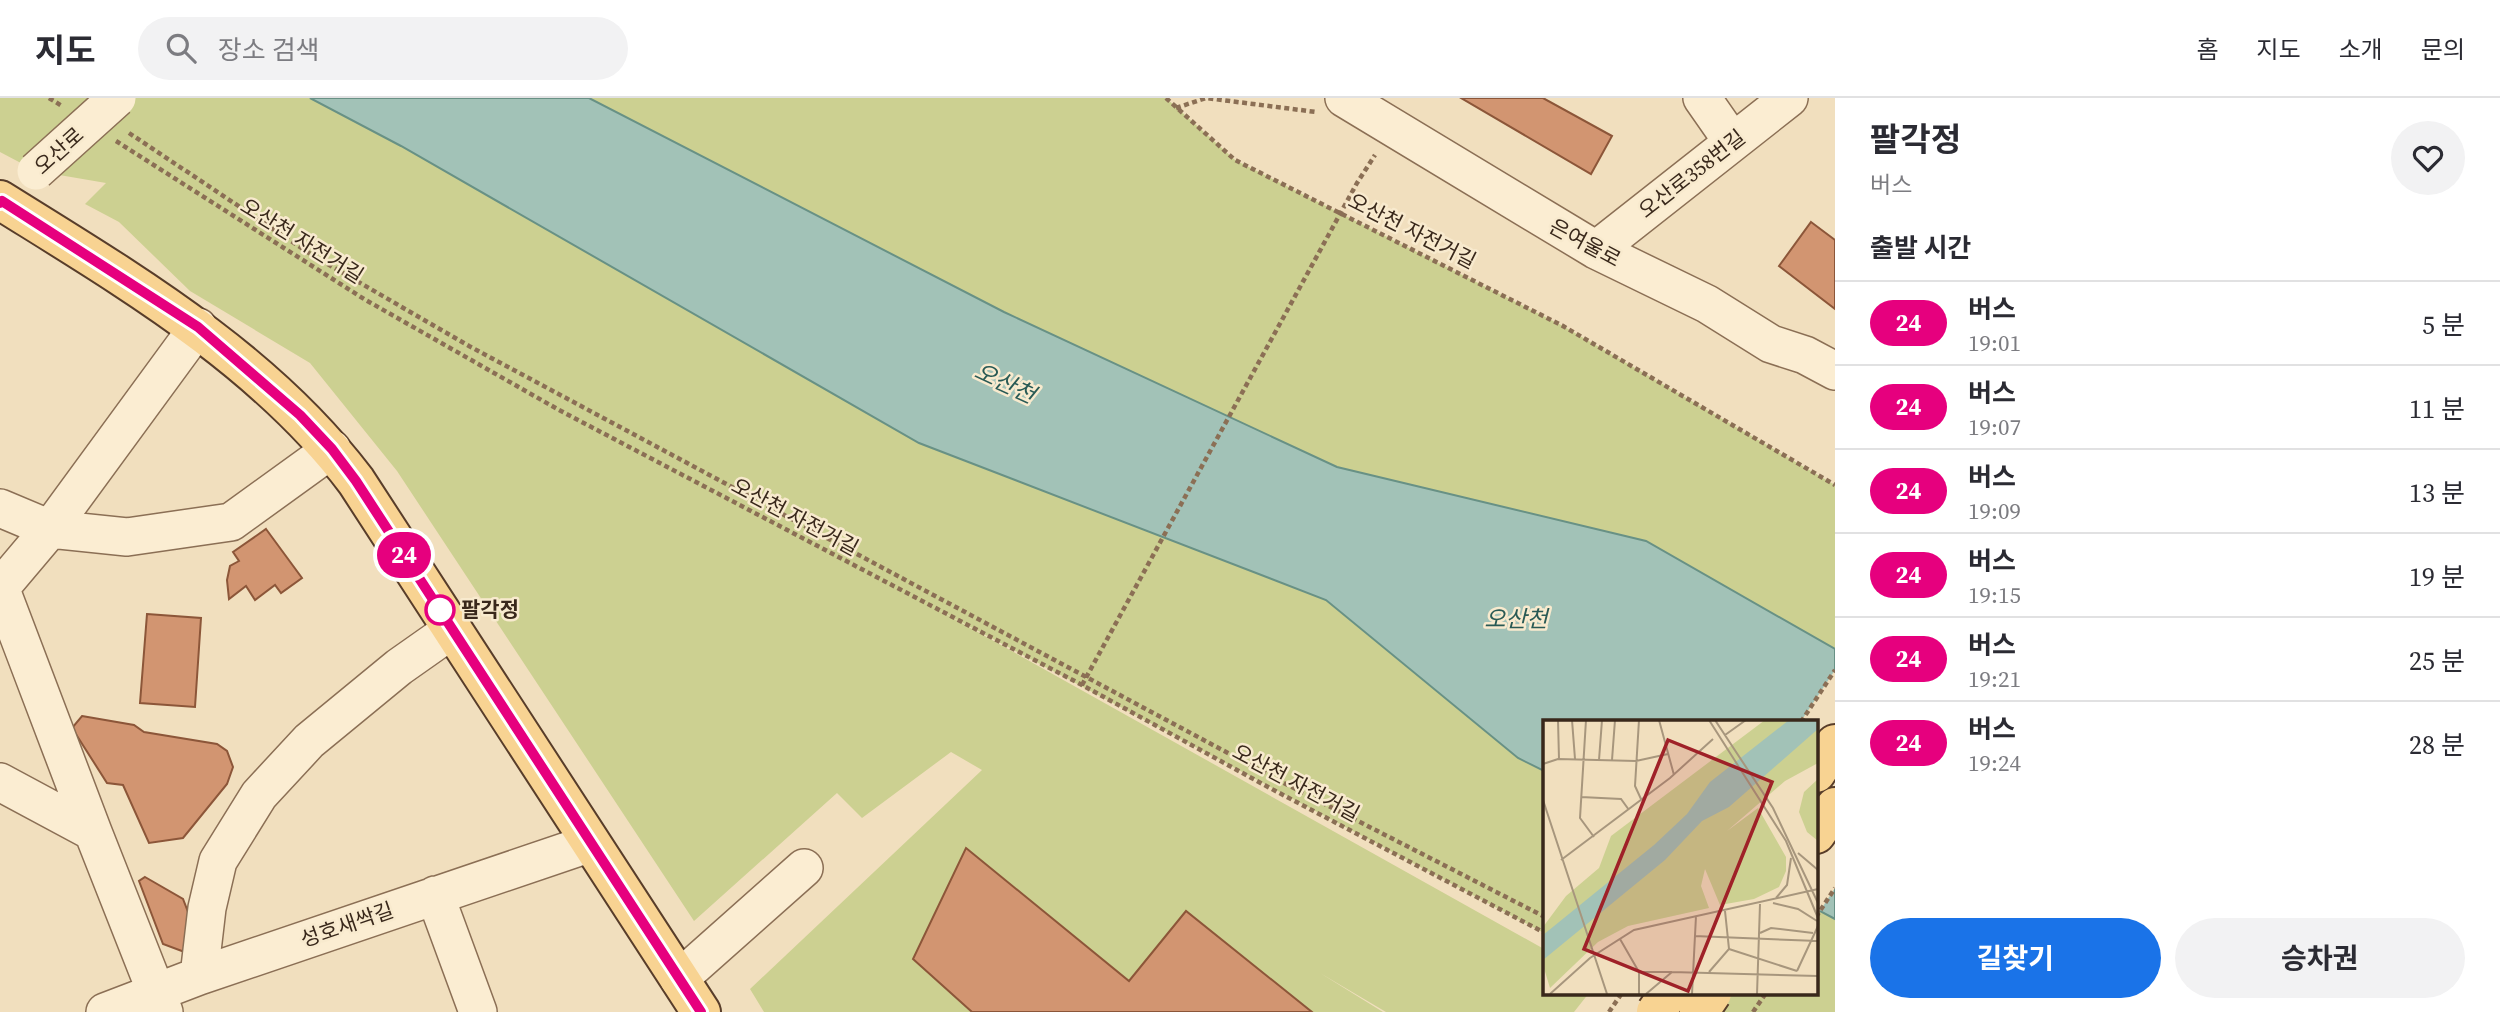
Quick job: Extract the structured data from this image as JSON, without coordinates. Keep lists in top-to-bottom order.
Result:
{
  "streets": {
    "street": [
      "오산로",
      "오산로358번길",
      "은여울로",
      "성호새싹길"
    ],
    "path": ["오산천 자전거길"]
  },
  "crossings": [
    ["오산로358번길", "은여울로"]
  ],
  "water": ["오산천"],
  "places": ["팔각정"],
  "lines": ["bus line 24"],
  "page": {
    "header": "지도",
    "search": "장소 검색",
    "nav": [
      "홈",
      "지도",
      "소개",
      "문의"
    ],
    "on_map": "24",
    "heading": [
      ["팔각정", "버스"],
      "출발 시간"
    ],
    "list": [
      {
        "mark": "24",
        "name": "버스",
        "note": "19:01",
        "value": "5 분"
      },
      {
        "mark": "24",
        "name": "버스",
        "note": "19:07",
        "value": "11 분"
      },
      {
        "mark": "24",
        "name": "버스",
        "note": "19:09",
        "value": "13 분"
      },
      {
        "mark": "24",
        "name": "버스",
        "note": "19:15",
        "value": "19 분"
      },
      {
        "mark": "24",
        "name": "버스",
        "note": "19:21",
        "value": "25 분"
      },
      {
        "mark": "24",
        "name": "버스",
        "note": "19:24",
        "value": "28 분"
      }
    ],
    "buttons": ["길찾기", "승차권"]
  }
}
